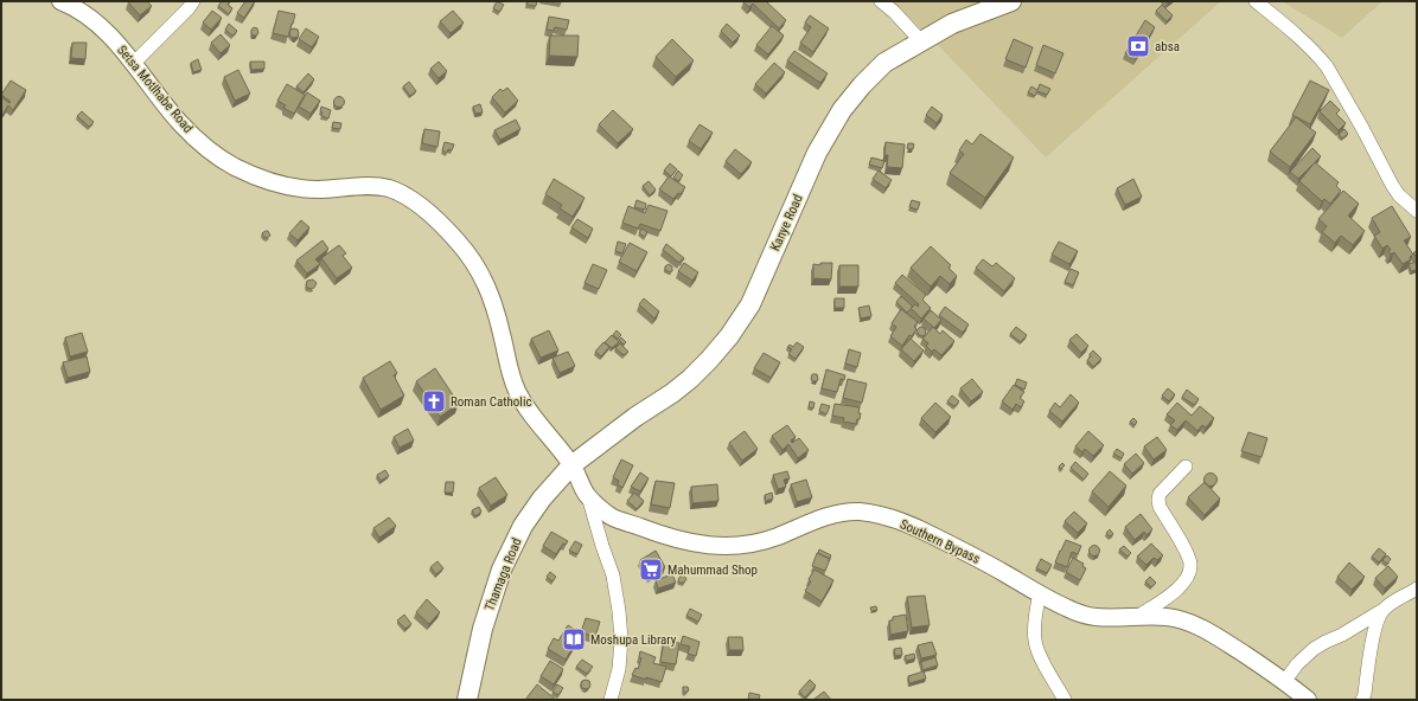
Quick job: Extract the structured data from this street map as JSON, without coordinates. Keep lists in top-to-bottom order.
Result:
{
  "streets": {
    "main road": ["Kanye Road", "Thamaga Road"],
    "street": ["Setsa Motlhabe Road", "Southern Bypass"]
  },
  "crossings": [
    ["Setsa Motlhabe Road", "Kanye Road"],
    ["Setsa Motlhabe Road", "Southern Bypass"],
    ["Setsa Motlhabe Road", "Thamaga Road"],
    ["Kanye Road", "Southern Bypass"],
    ["Kanye Road", "Thamaga Road"],
    ["Southern Bypass", "Thamaga Road"]
  ],
  "places": {
    "bank": ["absa"],
    "church": ["Roman Catholic"],
    "supermarket": ["Mahummad Shop"],
    "library": ["Moshupa Library"]
  }
}
